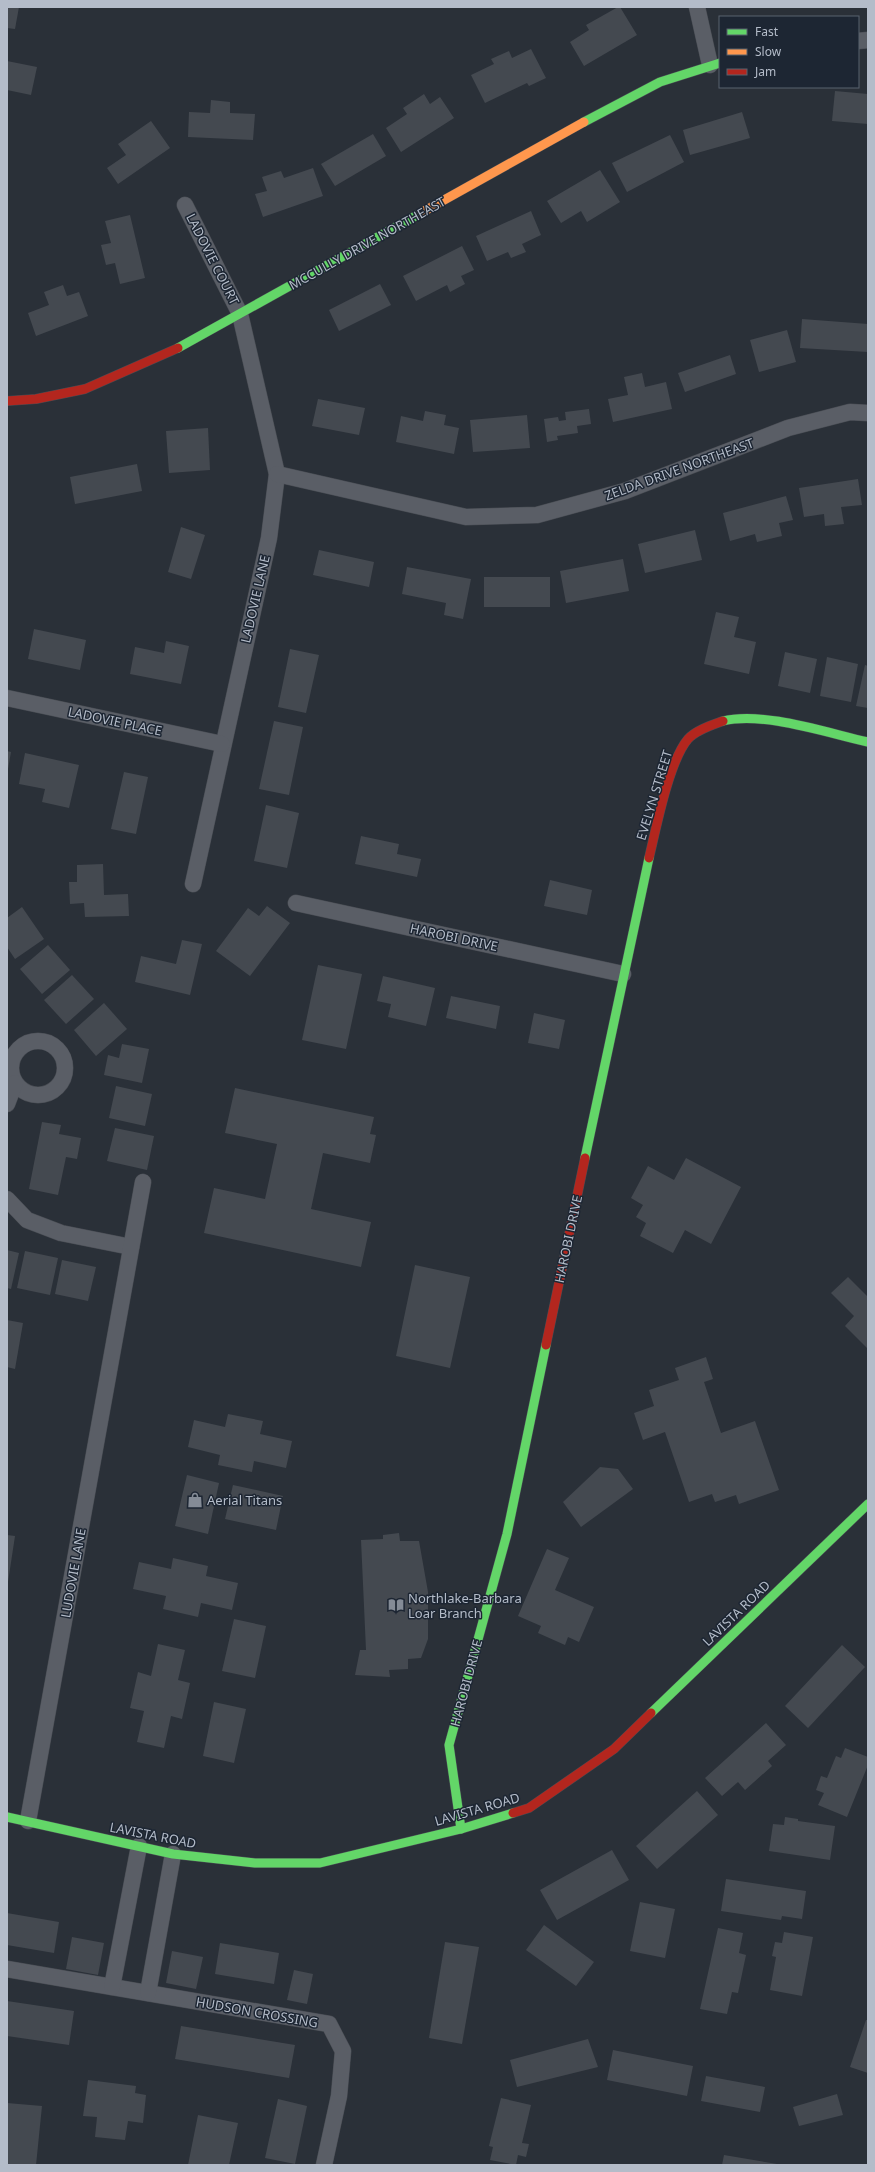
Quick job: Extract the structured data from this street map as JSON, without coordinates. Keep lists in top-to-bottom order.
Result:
{
  "streets": {
    "street": [
      "MCCULLY DRIVE NORTHEAST",
      "LADOVIE COURT",
      "ZELDA DRIVE NORTHEAST",
      "LADOVIE LANE",
      "LADOVIE PLACE",
      "EVELYN STREET",
      "HAROBI DRIVE",
      "LUDOVIE LANE",
      "LAVISTA ROAD",
      "HUDSON CROSSING"
    ]
  },
  "crossings": [
    ["MCCULLY DRIVE NORTHEAST", "LADOVIE COURT"],
    ["MCCULLY DRIVE NORTHEAST", "LADOVIE LANE"],
    ["LADOVIE COURT", "LADOVIE LANE"],
    ["ZELDA DRIVE NORTHEAST", "LADOVIE LANE"],
    ["LADOVIE LANE", "LADOVIE PLACE"],
    ["EVELYN STREET", "HAROBI DRIVE"],
    ["HAROBI DRIVE", "LAVISTA ROAD"],
    ["LUDOVIE LANE", "LAVISTA ROAD"]
  ],
  "places": {
    "shop": ["Aerial Titans"],
    "library": ["Northlake-Barbara Loar Branch"]
  },
  "legend": ["Fast", "Slow", "Jam"]
}
